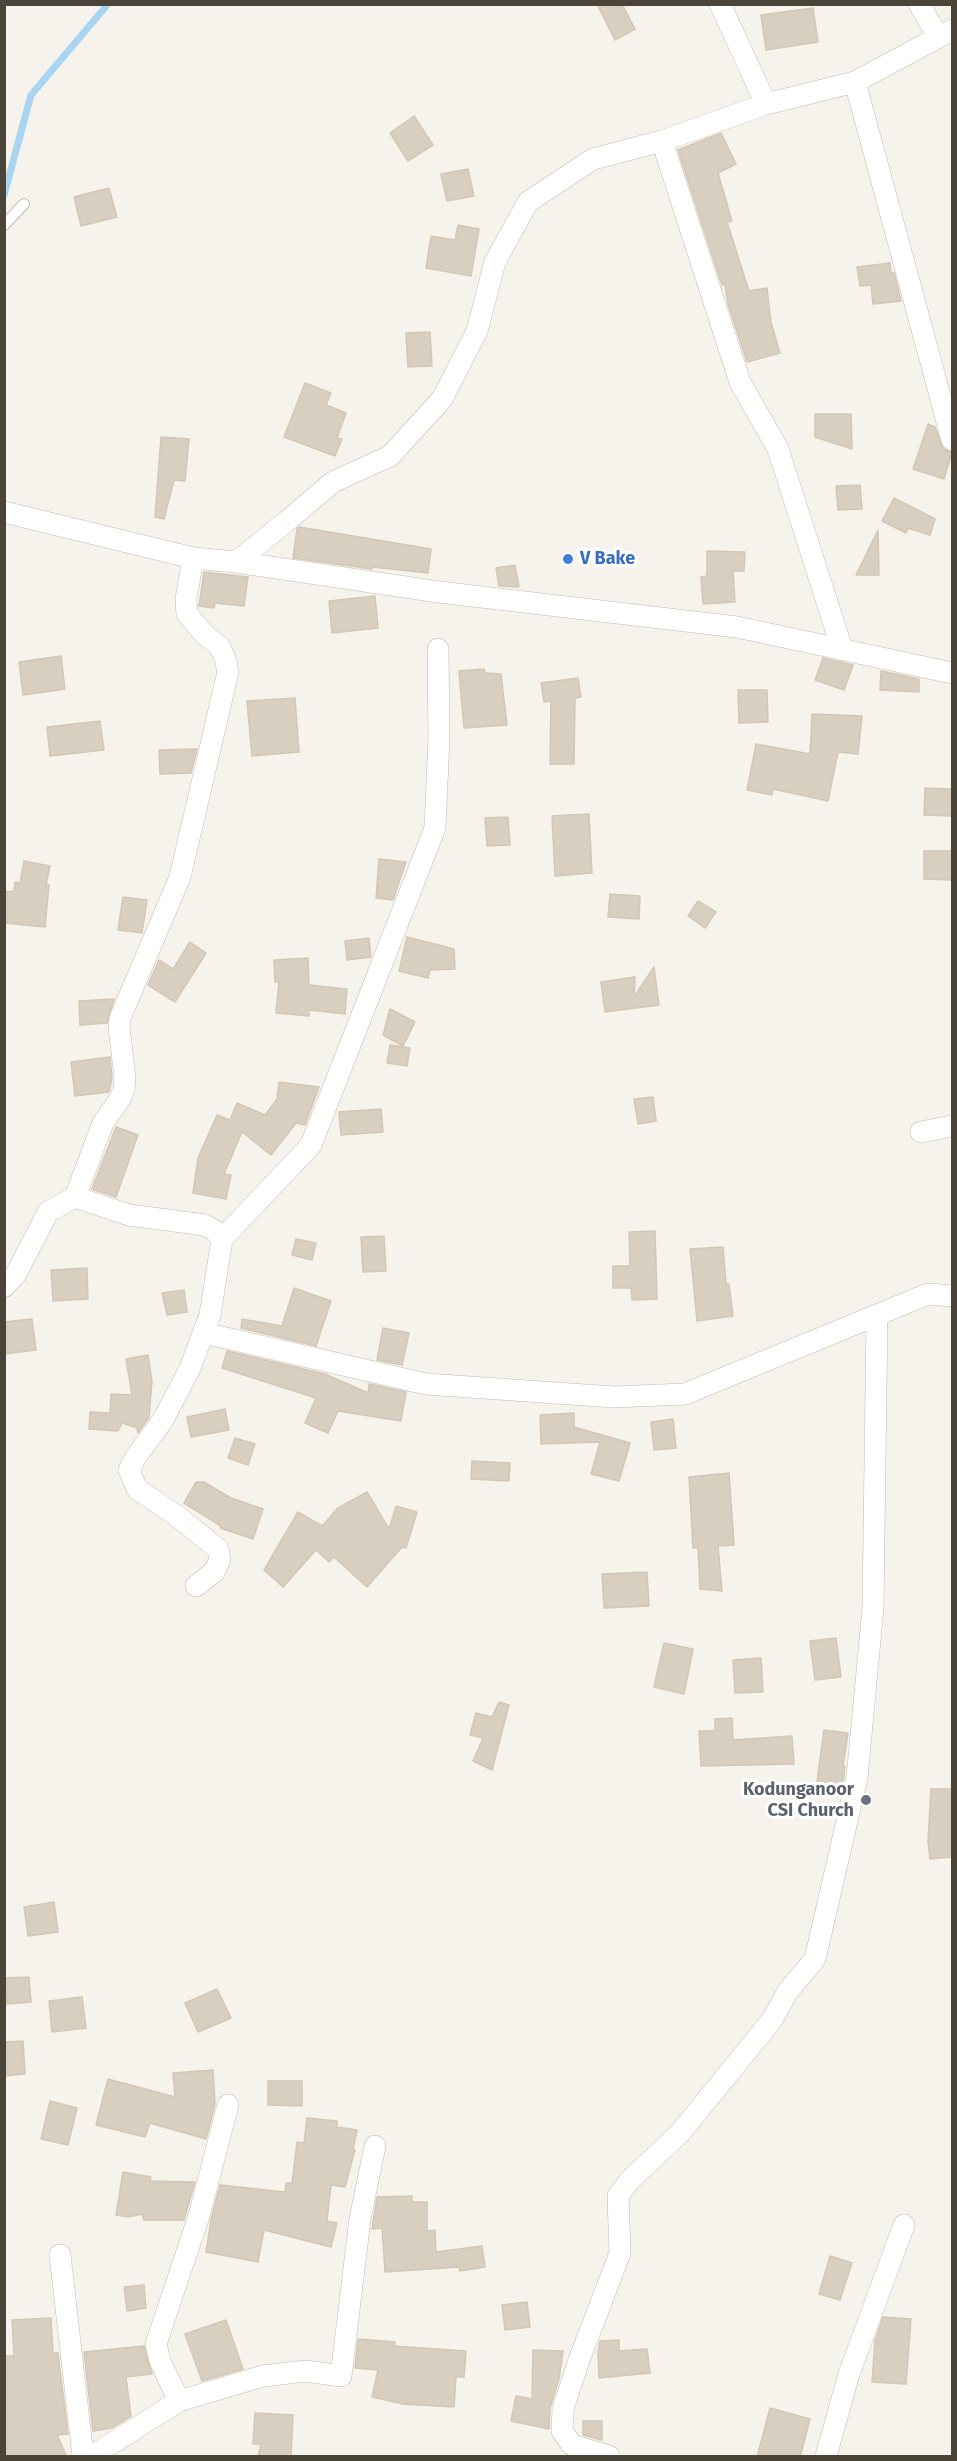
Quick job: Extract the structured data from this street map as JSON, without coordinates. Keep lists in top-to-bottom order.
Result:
{
  "places": ["V Bake", "Kodunganoor CSI Church"]
}
